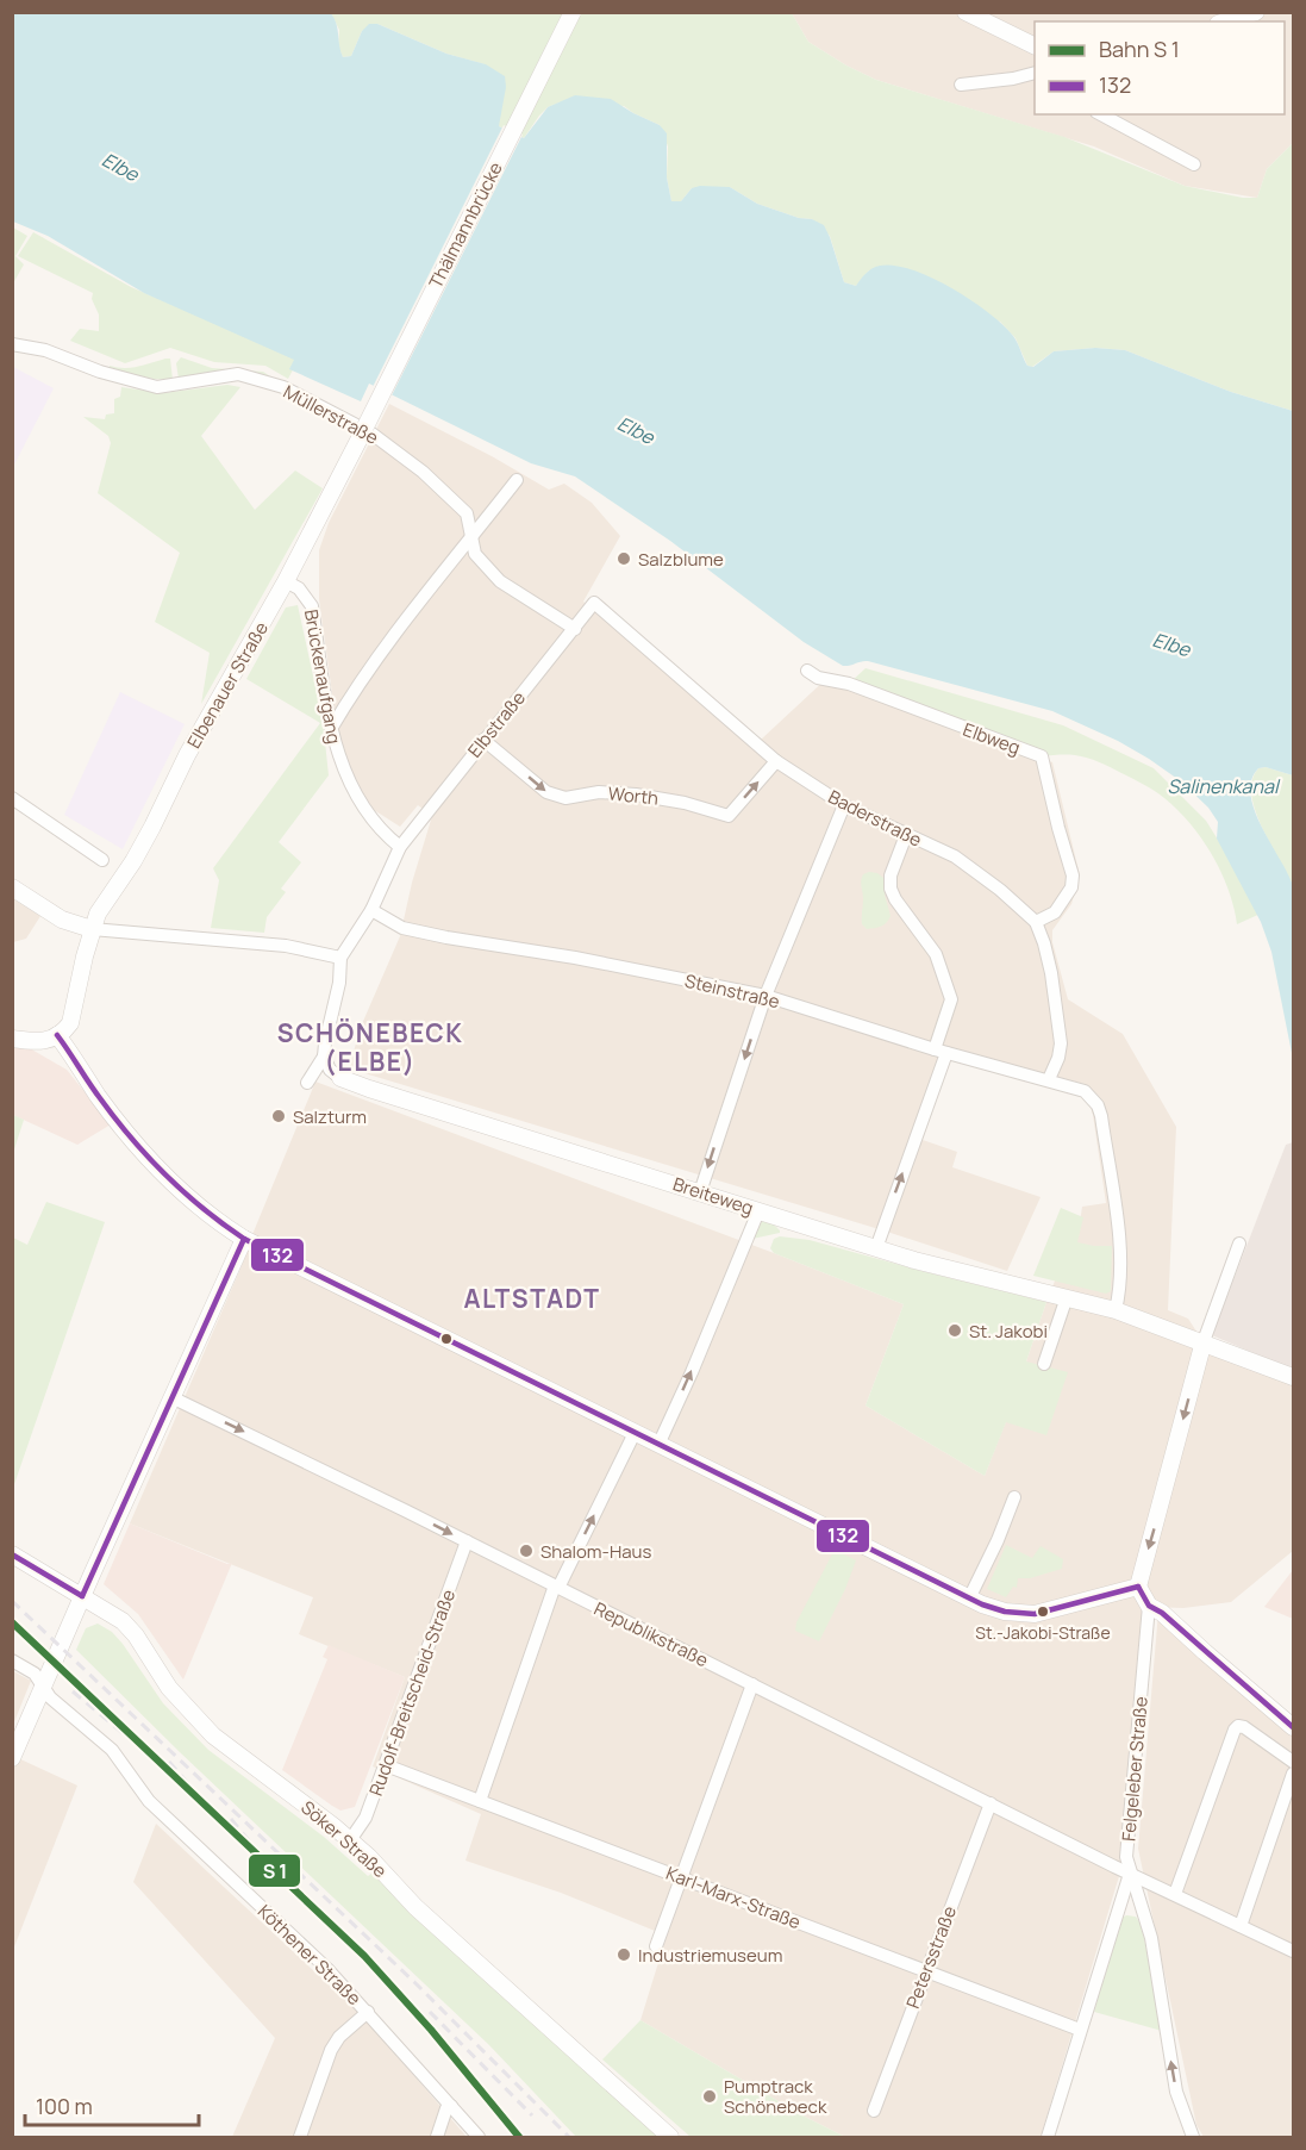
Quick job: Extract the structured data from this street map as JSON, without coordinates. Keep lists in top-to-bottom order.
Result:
{
  "streets": {
    "street": [
      "Thälmannbrücke",
      "Müllerstraße",
      "Brückenaufgang",
      "Elbenauer Straße",
      "Elbstraße",
      "Elbweg",
      "Worth",
      "Baderstraße",
      "Steinstraße",
      "Breiteweg",
      "Republikstraße",
      "Rudolf-Breitscheid-Straße",
      "Felgeleber Straße",
      "Söker Straße",
      "Karl-Marx-Straße",
      "Köthener Straße",
      "Petersstraße"
    ]
  },
  "crossings": [
    ["Thälmannbrücke", "Elbenauer Straße"],
    ["Müllerstraße", "Elbstraße"],
    ["Brückenaufgang", "Elbenauer Straße"],
    ["Brückenaufgang", "Elbstraße"],
    ["Elbstraße", "Worth"],
    ["Elbstraße", "Baderstraße"],
    ["Elbstraße", "Steinstraße"],
    ["Elbweg", "Baderstraße"],
    ["Worth", "Baderstraße"],
    ["Baderstraße", "Steinstraße"],
    ["Steinstraße", "Breiteweg"],
    ["Republikstraße", "Rudolf-Breitscheid-Straße"],
    ["Republikstraße", "Felgeleber Straße"],
    ["Republikstraße", "Petersstraße"],
    ["Rudolf-Breitscheid-Straße", "Söker Straße"],
    ["Rudolf-Breitscheid-Straße", "Karl-Marx-Straße"],
    ["Karl-Marx-Straße", "Petersstraße"]
  ],
  "one_way": ["Worth", "Felgeleber Straße"],
  "districts": ["SCHÖNEBECK (ELBE)", "ALTSTADT"],
  "water": ["Elbe", "Salinenkanal"],
  "places": [
    "Salzblume",
    "Salzturm",
    "St. Jakobi",
    "Shalom-Haus",
    "St.-Jakobi-Straße",
    "Industriemuseum",
    "Pumptrack Schönebeck"
  ],
  "lines": ["transit line 132"],
  "legend": ["Bahn S 1", "132"],
  "scale_bar": "100 m"
}
